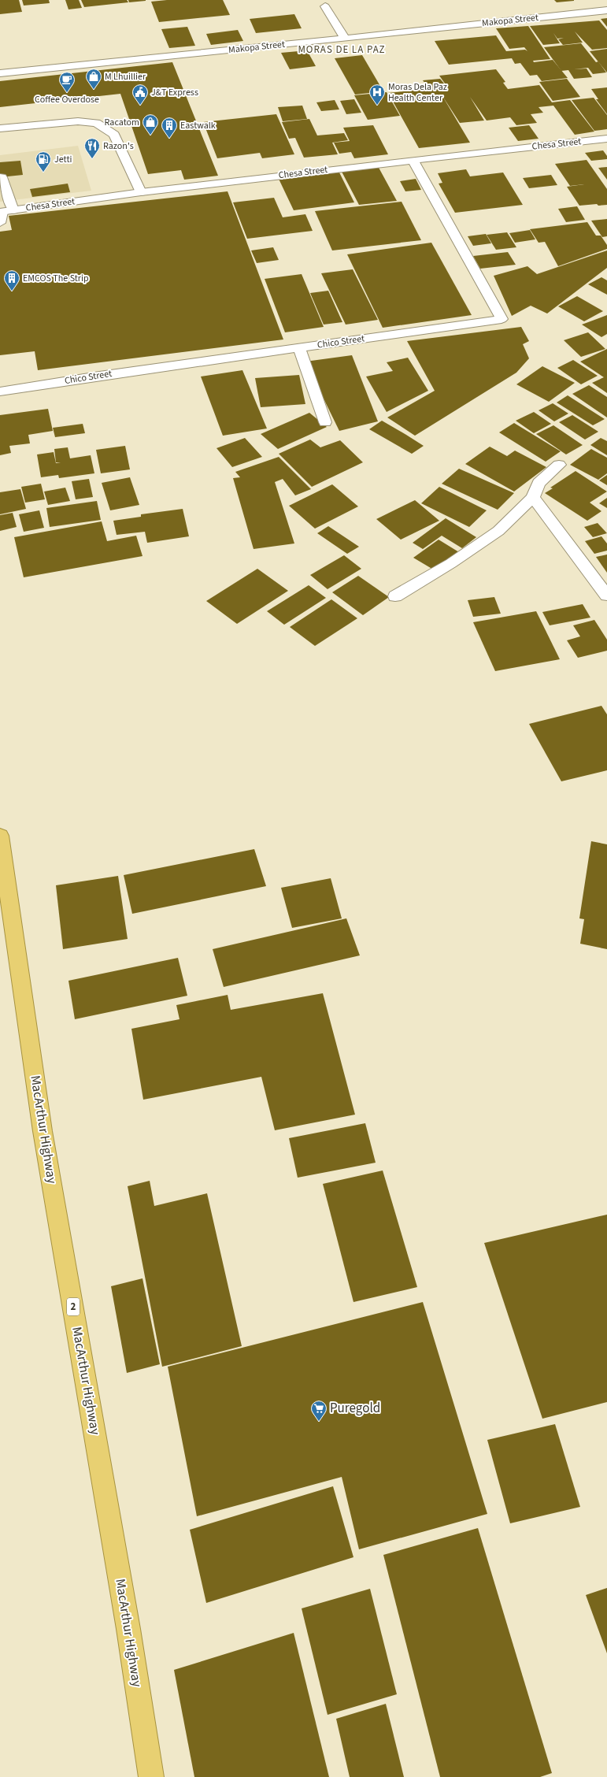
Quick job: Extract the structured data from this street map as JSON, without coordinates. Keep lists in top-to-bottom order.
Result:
{
  "streets": {
    "highway": ["MacArthur Highway", "2"],
    "street": ["Makopa Street", "Chesa Street", "Chico Street"]
  },
  "crossings": [
    ["Chesa Street", "Chico Street"]
  ],
  "districts": ["MORAS DE LA PAZ"],
  "places": {
    "shop": ["M Lhuillier", "Racatom"],
    "cafe": ["Coffee Overdose"],
    "public building": ["J&T Express"],
    "hospital": ["Moras Dela Paz Health Center"],
    "building": ["Eastwalk", "EMCOS The Strip"],
    "restaurant": ["Razon's"],
    "fuel station": ["Jetti"],
    "supermarket": ["Puregold"]
  }
}
